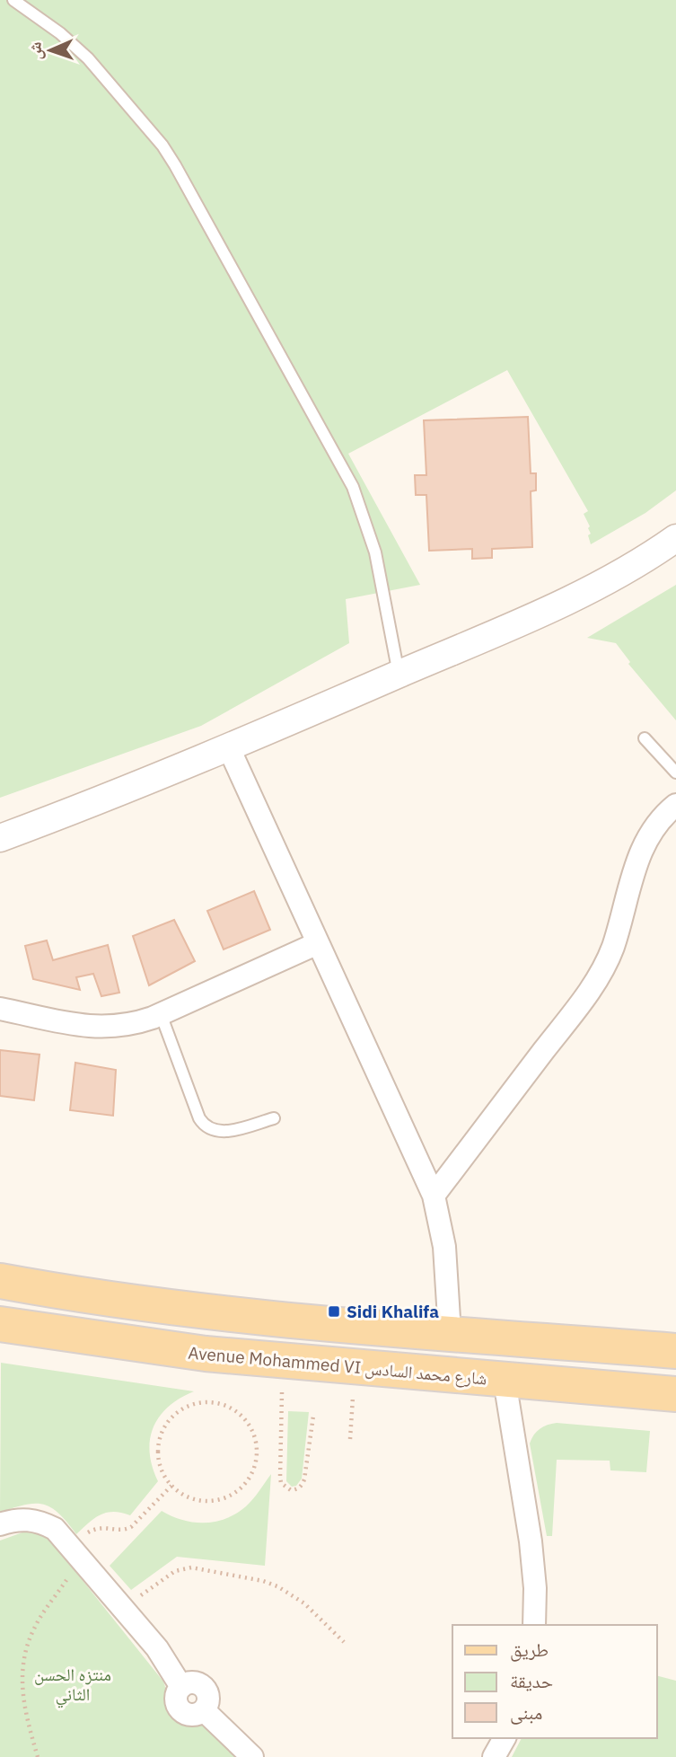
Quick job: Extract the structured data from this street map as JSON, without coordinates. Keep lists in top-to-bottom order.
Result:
{
  "streets": {
    "main road": ["Avenue Mohammed VI شارع محمد السادس"]
  },
  "parks": ["منتزه الحسن الثاني"],
  "places": {
    "transit": ["Sidi Khalifa"]
  },
  "legend": ["طريق", "حديقة", "مبنى"],
  "north": "left"
}
